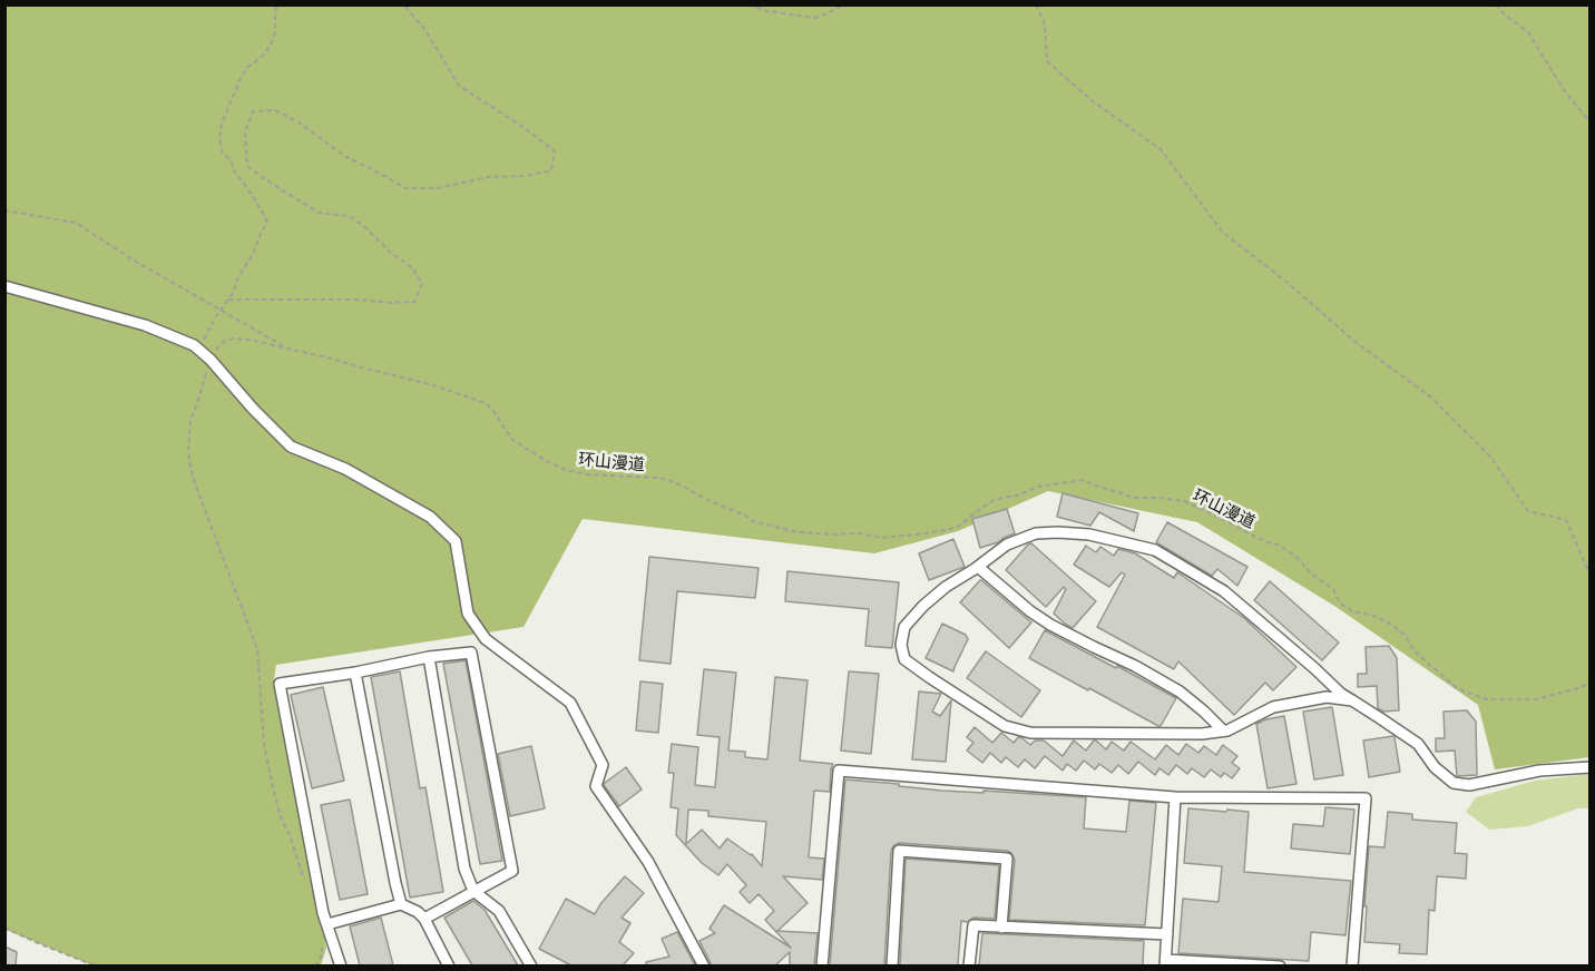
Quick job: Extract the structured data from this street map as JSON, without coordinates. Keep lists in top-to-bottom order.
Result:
{
  "streets": {
    "path": ["环山漫道"]
  }
}
